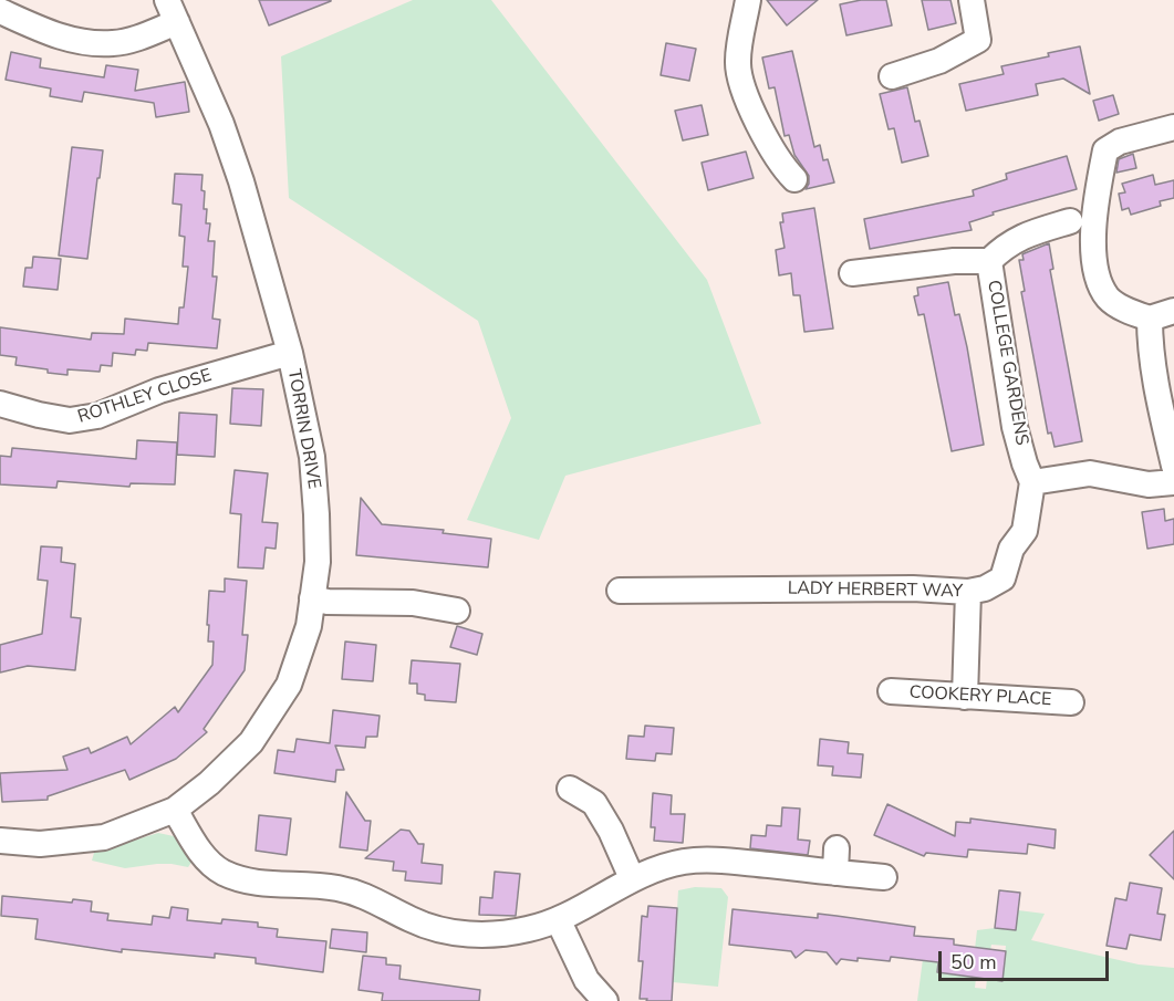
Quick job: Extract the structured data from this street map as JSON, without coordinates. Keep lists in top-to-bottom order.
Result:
{
  "streets": {
    "street": [
      "COLLEGE GARDENS",
      "ROTHLEY CLOSE",
      "TORRIN DRIVE",
      "LADY HERBERT WAY",
      "COOKERY PLACE"
    ]
  },
  "crossings": [
    ["COLLEGE GARDENS", "LADY HERBERT WAY"],
    ["ROTHLEY CLOSE", "TORRIN DRIVE"]
  ],
  "scale_bar": "50 m"
}
